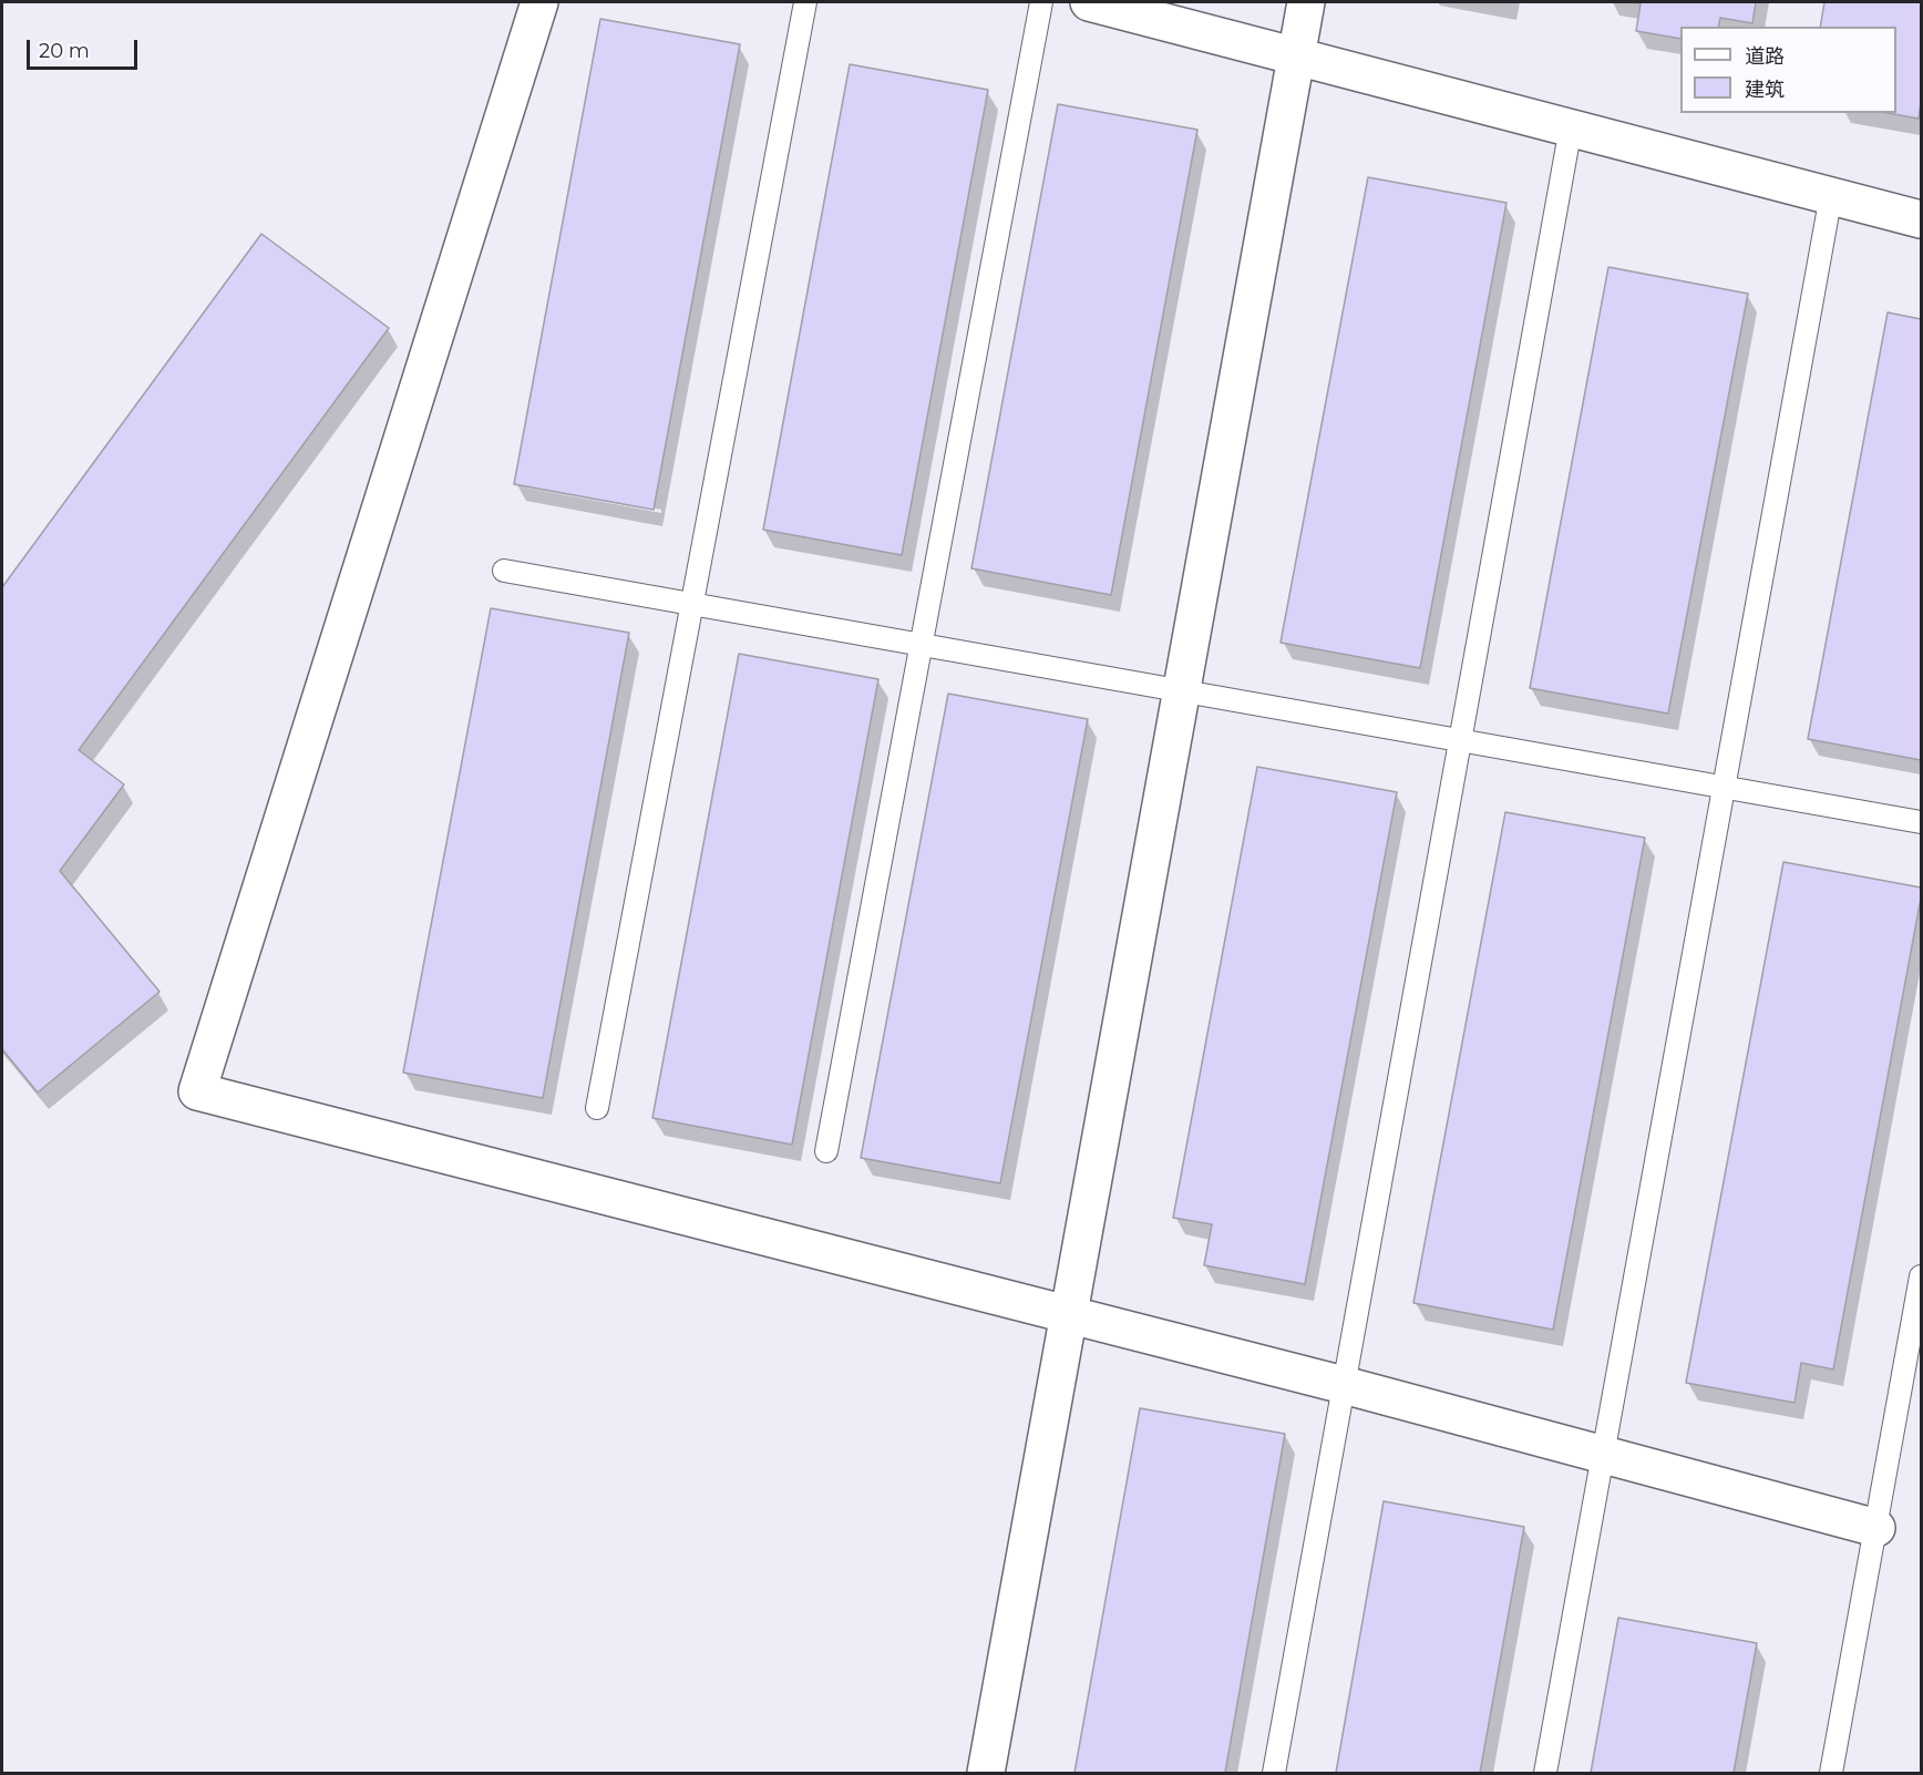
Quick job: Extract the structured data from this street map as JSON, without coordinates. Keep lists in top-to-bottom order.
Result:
{
  "legend": ["道路", "建筑"],
  "scale_bar": "20 m"
}
